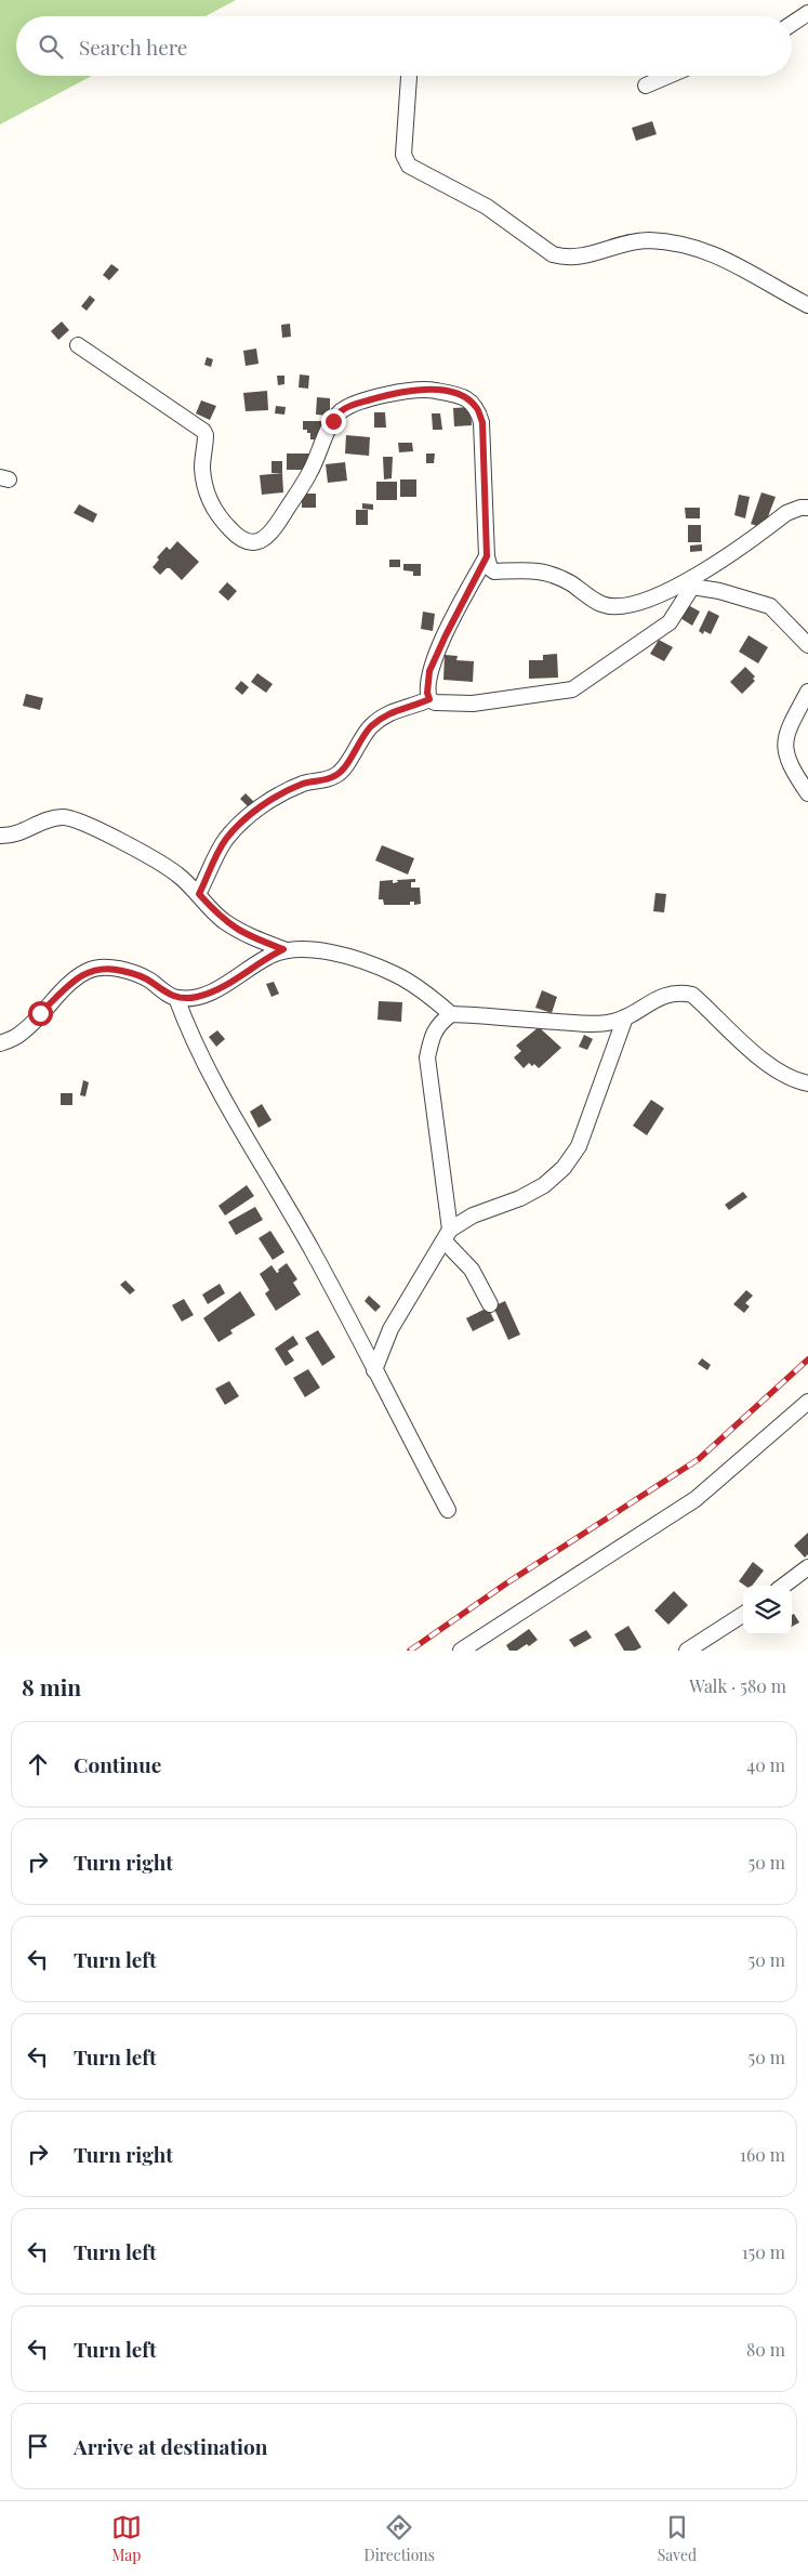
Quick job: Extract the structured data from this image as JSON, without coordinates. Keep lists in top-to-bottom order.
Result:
{
  "page": {
    "search": "Search here",
    "heading": ["8 min", "Walk · 580 m"],
    "list": [
      ["Continue", "40 m"],
      ["Turn right", "50 m"],
      ["Turn left", "50 m"],
      ["Turn left", "50 m"],
      ["Turn right", "160 m"],
      ["Turn left", "150 m"],
      ["Turn left", "80 m"],
      "Arrive at destination"
    ],
    "nav": ["Map", "Directions", "Saved"]
  }
}
